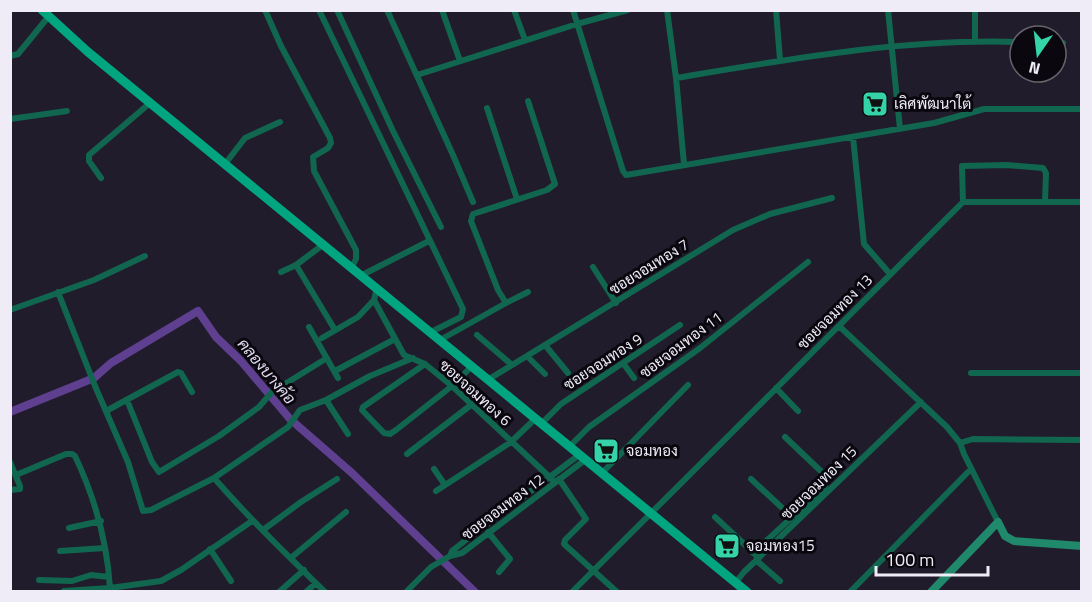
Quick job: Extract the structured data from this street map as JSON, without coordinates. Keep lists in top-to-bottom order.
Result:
{
  "streets": {
    "street": [
      "ซอยจอมทอง 7",
      "ซอยจอมทอง 13",
      "ซอยจอมทอง 11",
      "ซอยจอมทอง 9",
      "ซอยจอมทอง 6",
      "ซอยจอมทอง 15",
      "ซอยจอมทอง 12"
    ]
  },
  "crossings": [
    ["ซอยจอมทอง 13", "ซอยจอมทอง 6"],
    ["ซอยจอมทอง 9", "ซอยจอมทอง 6"],
    ["ซอยจอมทอง 6", "ซอยจอมทอง 12"]
  ],
  "water": ["คลองบางค้อ"],
  "places": {
    "supermarket": ["เลิศพัฒนาใต้", "จอมทอง", "จอมทอง15"]
  },
  "scale_bar": "100 m",
  "north": "bottom"
}
